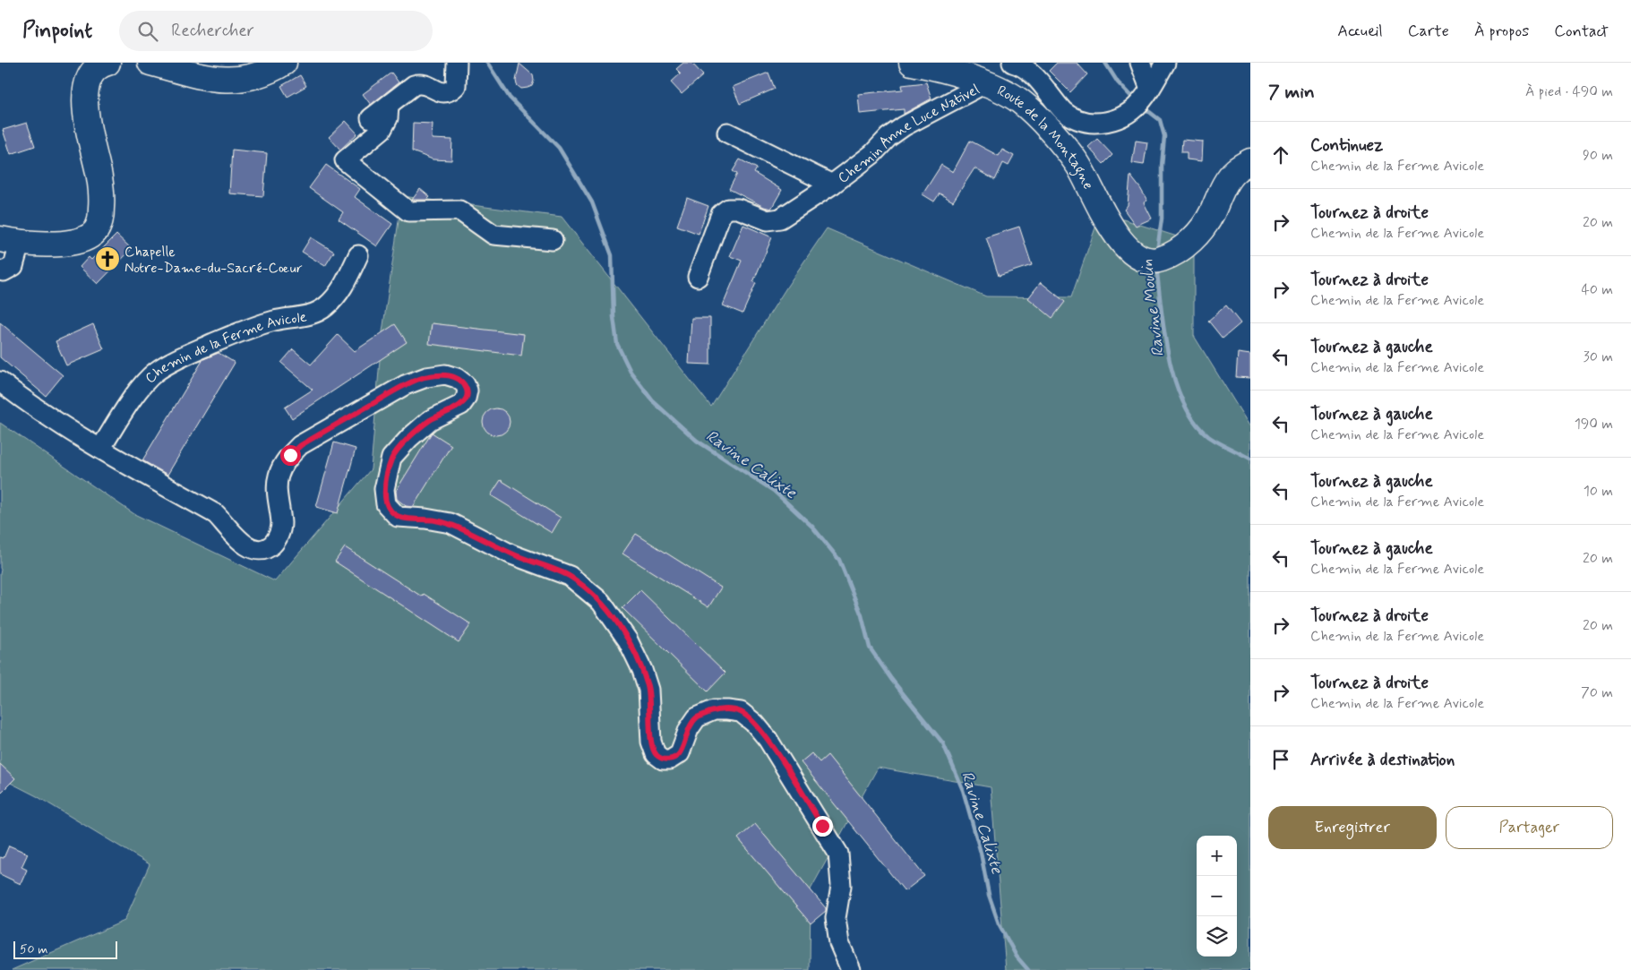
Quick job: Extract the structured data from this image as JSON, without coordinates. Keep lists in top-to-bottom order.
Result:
{
  "streets": {
    "main road": ["Route de la Montagne"],
    "street": ["Chemin Anne Luce Nativel", "Chemin de la Ferme Avicole"]
  },
  "crossings": [
    ["Chemin Anne Luce Nativel", "Route de la Montagne"]
  ],
  "water": ["Ravine Moulin", "Ravine Calixte"],
  "places": {
    "church": ["Chapelle Notre-Dame-du-Sacré-Cœur"]
  },
  "scale_bar": "50 m",
  "page": {
    "header": "Pinpoint",
    "search": "Rechercher",
    "nav": [
      "Accueil",
      "Carte",
      "À propos",
      "Contact"
    ],
    "heading": ["7 min", "À pied · 490 m"],
    "list": [
      ["Continuez", "Chemin de la Ferme Avicole", "90 m"],
      ["Tournez à droite", "Chemin de la Ferme Avicole", "20 m"],
      ["Tournez à droite", "Chemin de la Ferme Avicole", "40 m"],
      ["Tournez à gauche", "Chemin de la Ferme Avicole", "30 m"],
      ["Tournez à gauche", "Chemin de la Ferme Avicole", "190 m"],
      ["Tournez à gauche", "Chemin de la Ferme Avicole", "10 m"],
      ["Tournez à gauche", "Chemin de la Ferme Avicole", "20 m"],
      ["Tournez à droite", "Chemin de la Ferme Avicole", "20 m"],
      ["Tournez à droite", "Chemin de la Ferme Avicole", "70 m"],
      "Arrivée à destination"
    ],
    "buttons": ["Enregistrer", "Partager"],
    "map_buttons": ["+", "−"],
    "scale": "50 m"
  }
}
